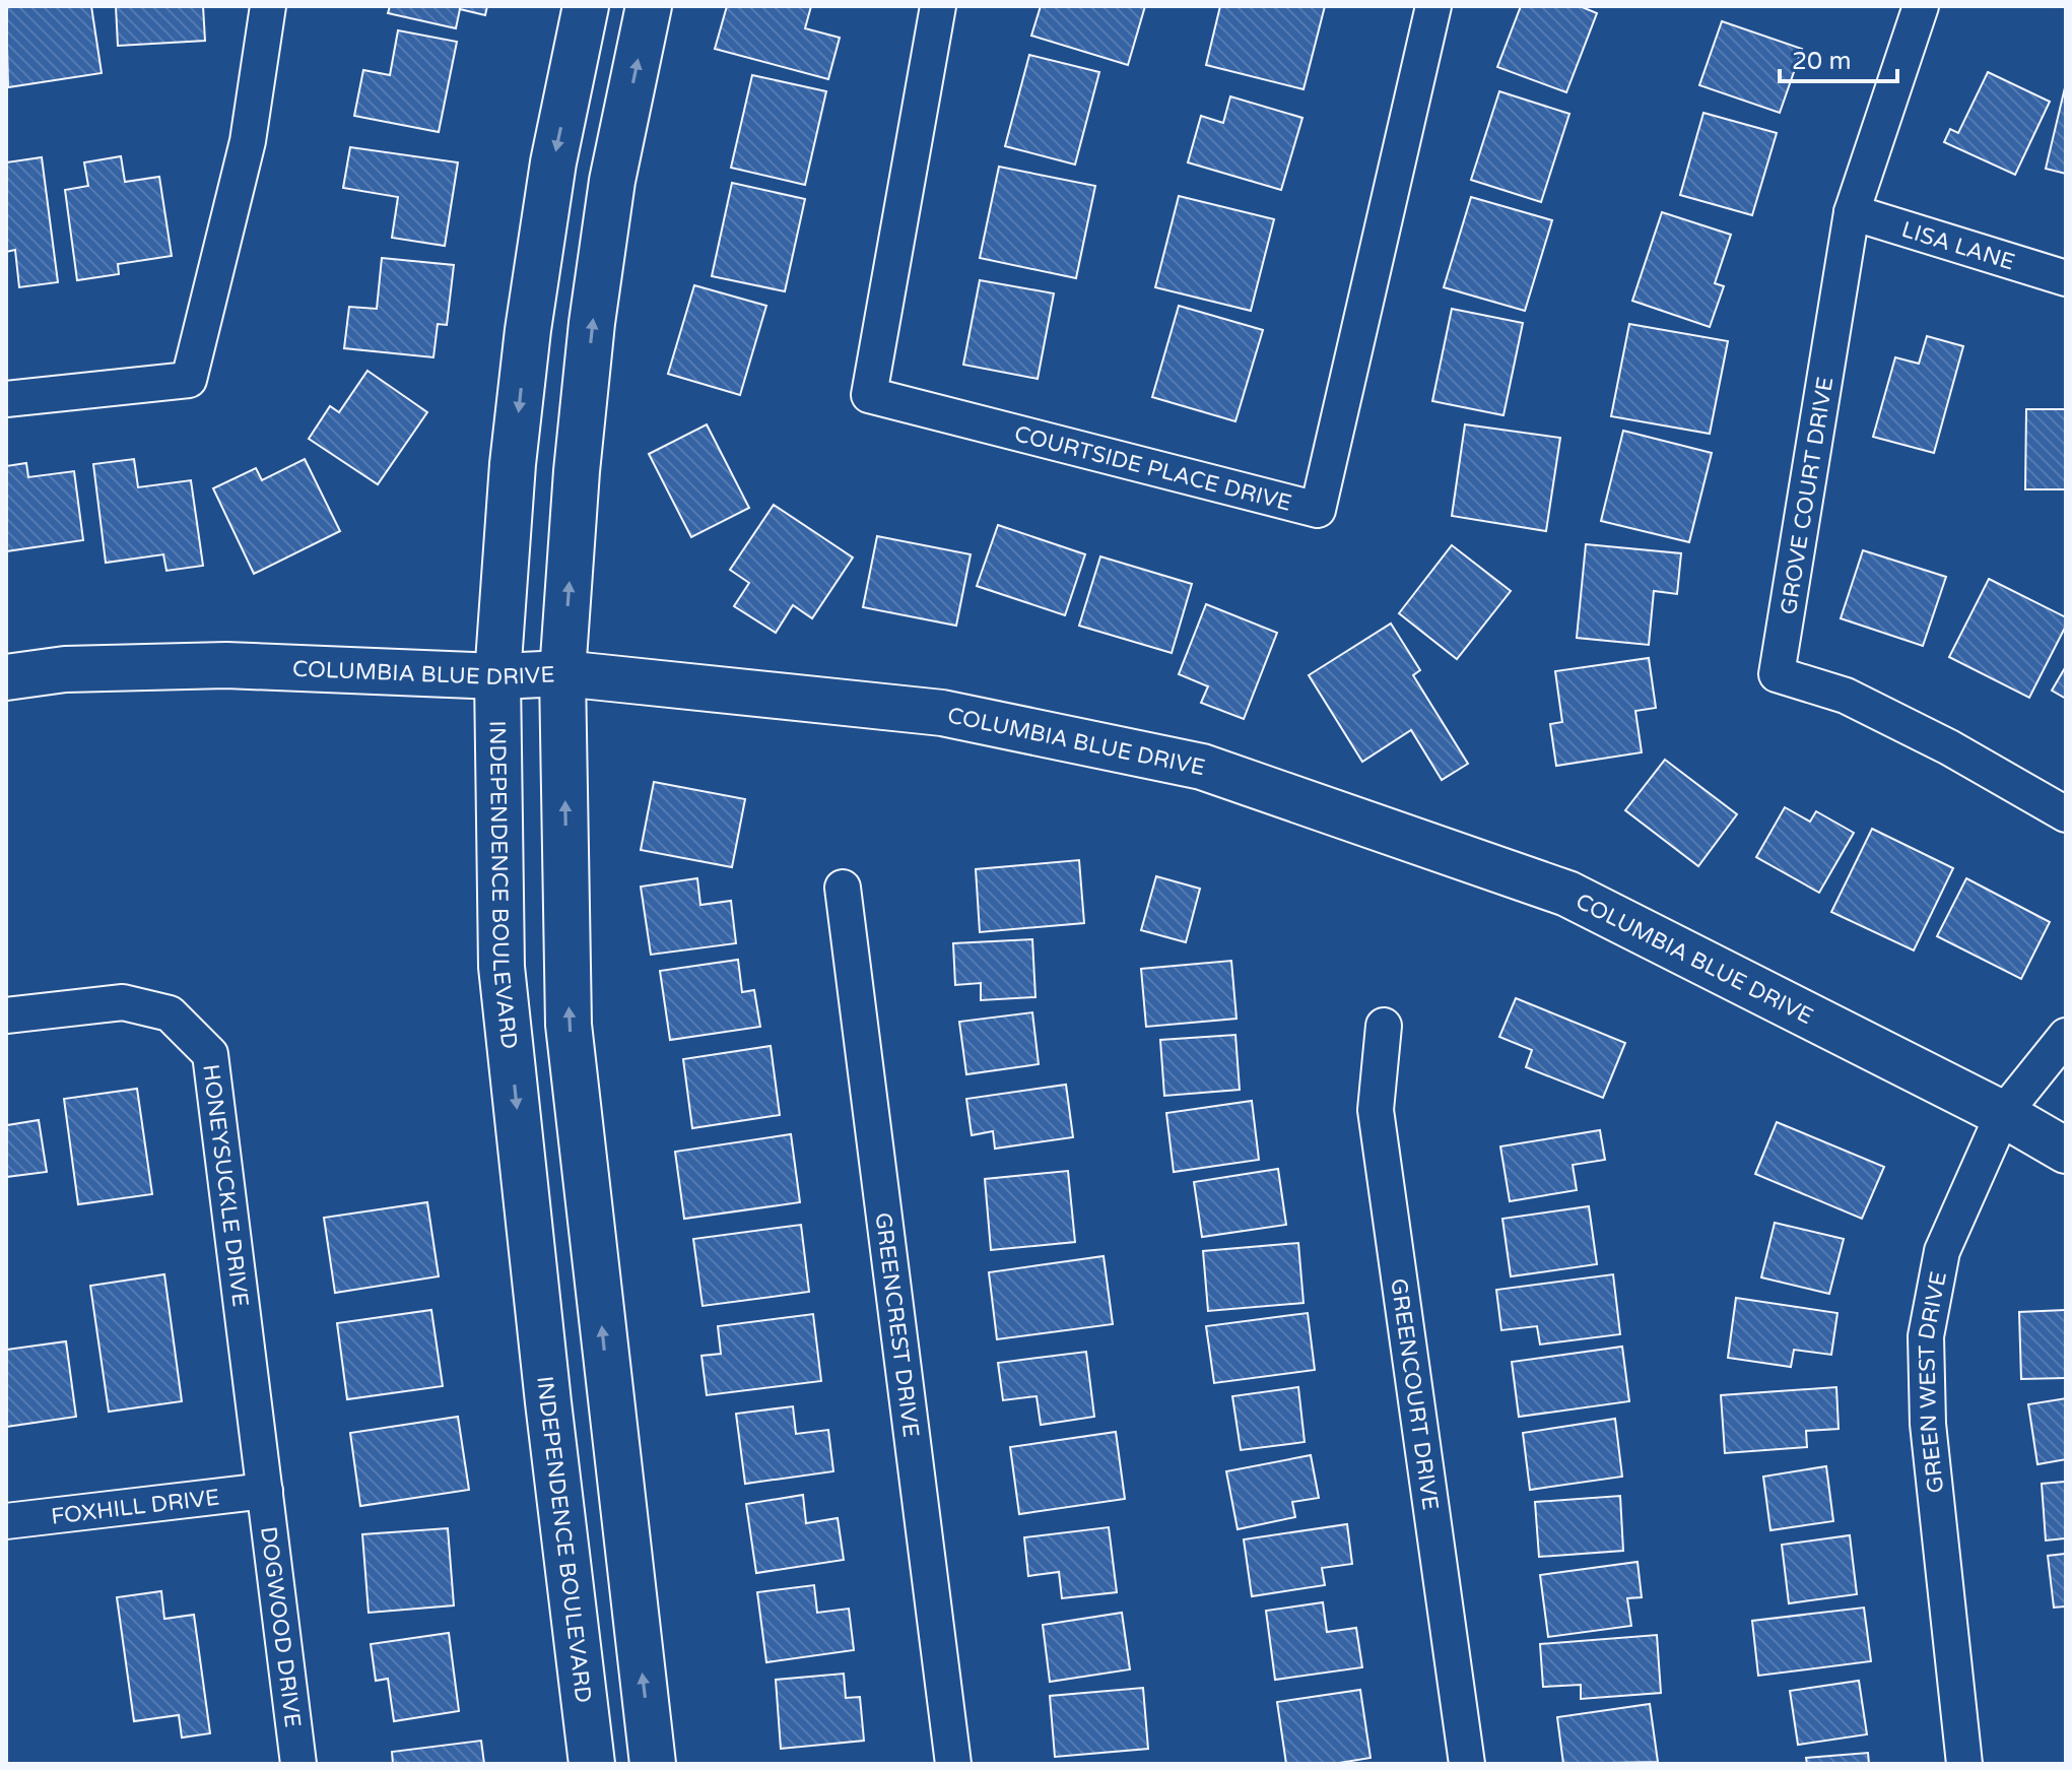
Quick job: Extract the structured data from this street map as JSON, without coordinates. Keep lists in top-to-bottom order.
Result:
{
  "streets": {
    "main road": ["COLUMBIA BLUE DRIVE", "INDEPENDENCE BOULEVARD"],
    "street": [
      "LISA LANE",
      "COURTSIDE PLACE DRIVE",
      "GROVE COURT DRIVE",
      "HONEYSUCKLE DRIVE",
      "GREENCREST DRIVE",
      "GREEN WEST DRIVE",
      "GREENCOURT DRIVE",
      "FOXHILL DRIVE",
      "DOGWOOD DRIVE"
    ]
  },
  "crossings": [
    ["LISA LANE", "GROVE COURT DRIVE"],
    ["COLUMBIA BLUE DRIVE", "INDEPENDENCE BOULEVARD"],
    ["COLUMBIA BLUE DRIVE", "GREEN WEST DRIVE"],
    ["HONEYSUCKLE DRIVE", "FOXHILL DRIVE"],
    ["HONEYSUCKLE DRIVE", "DOGWOOD DRIVE"],
    ["FOXHILL DRIVE", "DOGWOOD DRIVE"]
  ],
  "scale_bar": "20 m"
}
